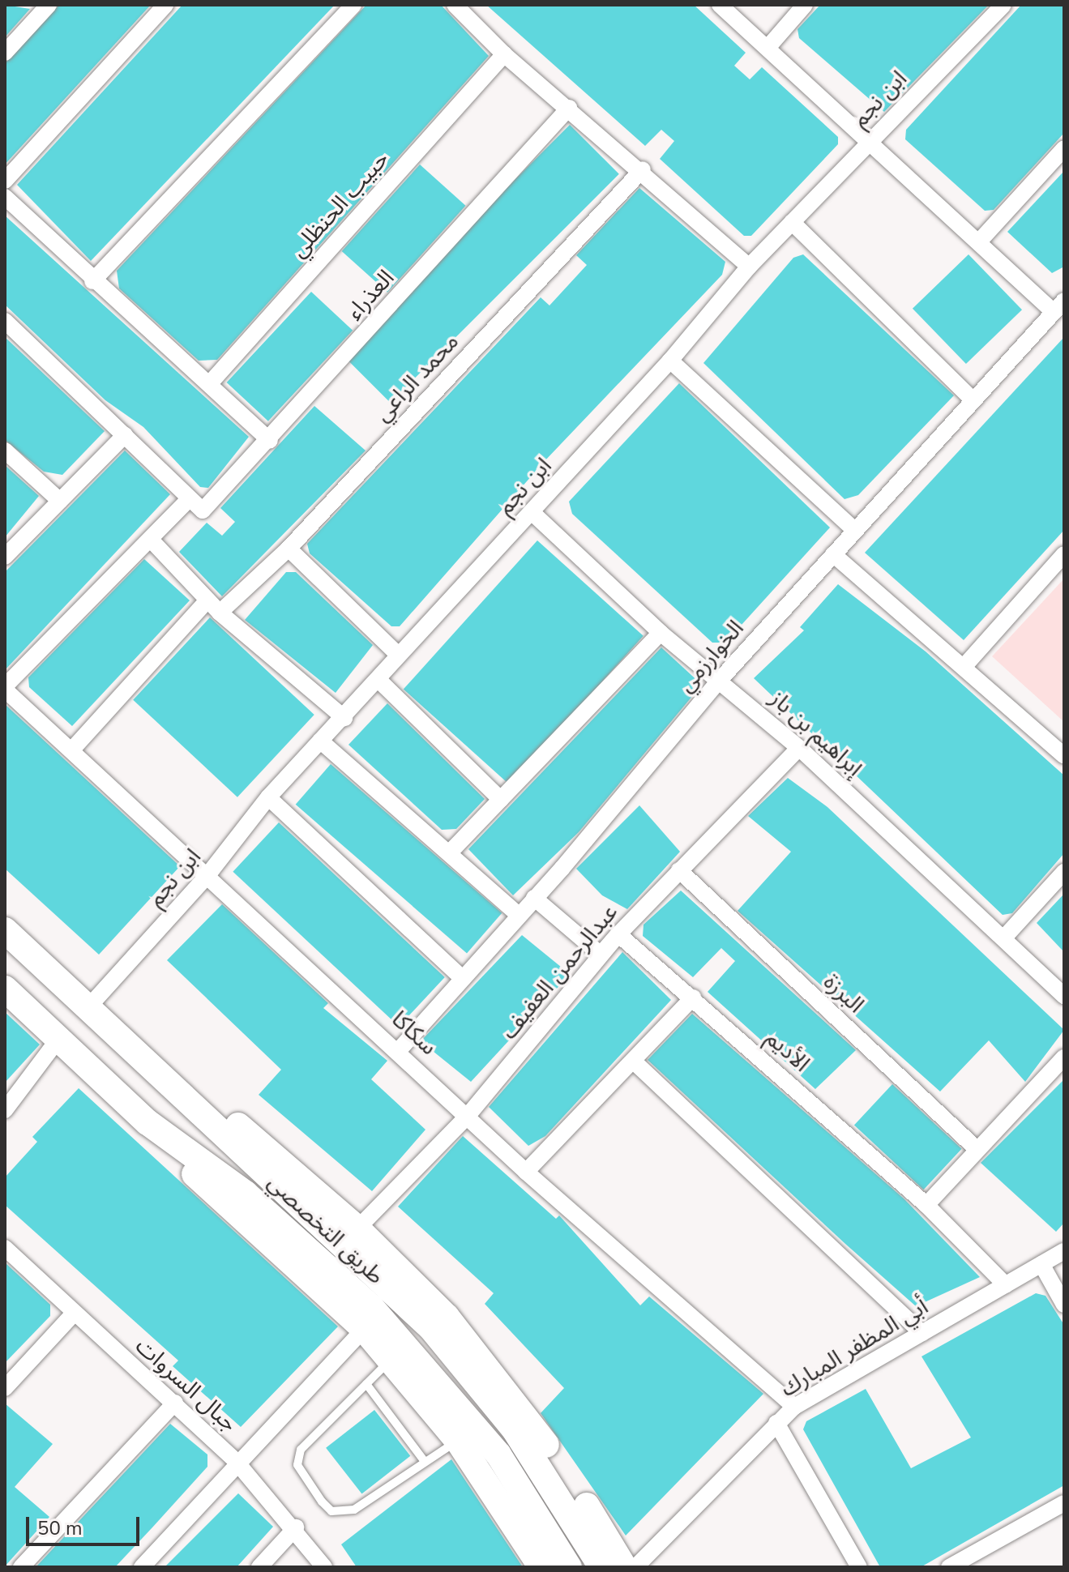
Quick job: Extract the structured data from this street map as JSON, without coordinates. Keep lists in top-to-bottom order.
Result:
{
  "streets": {
    "main road": ["طريق التخصصي"],
    "street": [
      "ابن نجم",
      "حبيب الحنظلي",
      "العذراء",
      "محمد الراعي",
      "الخوارزمي",
      "إبراهيم بن باز",
      "عبدالرحمن العفيف",
      "البرزة",
      "سكاكا",
      "الأديم",
      "أبي المظفر المبارك",
      "جبال السروات"
    ]
  },
  "crossings": [
    ["ابن نجم", "إبراهيم بن باز"],
    ["ابن نجم", "سكاكا"],
    ["ابن نجم", "طريق التخصصي"],
    ["الخوارزمي", "إبراهيم بن باز"],
    ["الخوارزمي", "سكاكا"],
    ["إبراهيم بن باز", "عبدالرحمن العفيف"],
    ["عبدالرحمن العفيف", "البرزة"],
    ["عبدالرحمن العفيف", "سكاكا"],
    ["عبدالرحمن العفيف", "الأديم"],
    ["سكاكا", "أبي المظفر المبارك"],
    ["الأديم", "أبي المظفر المبارك"]
  ],
  "scale_bar": "50 m"
}
